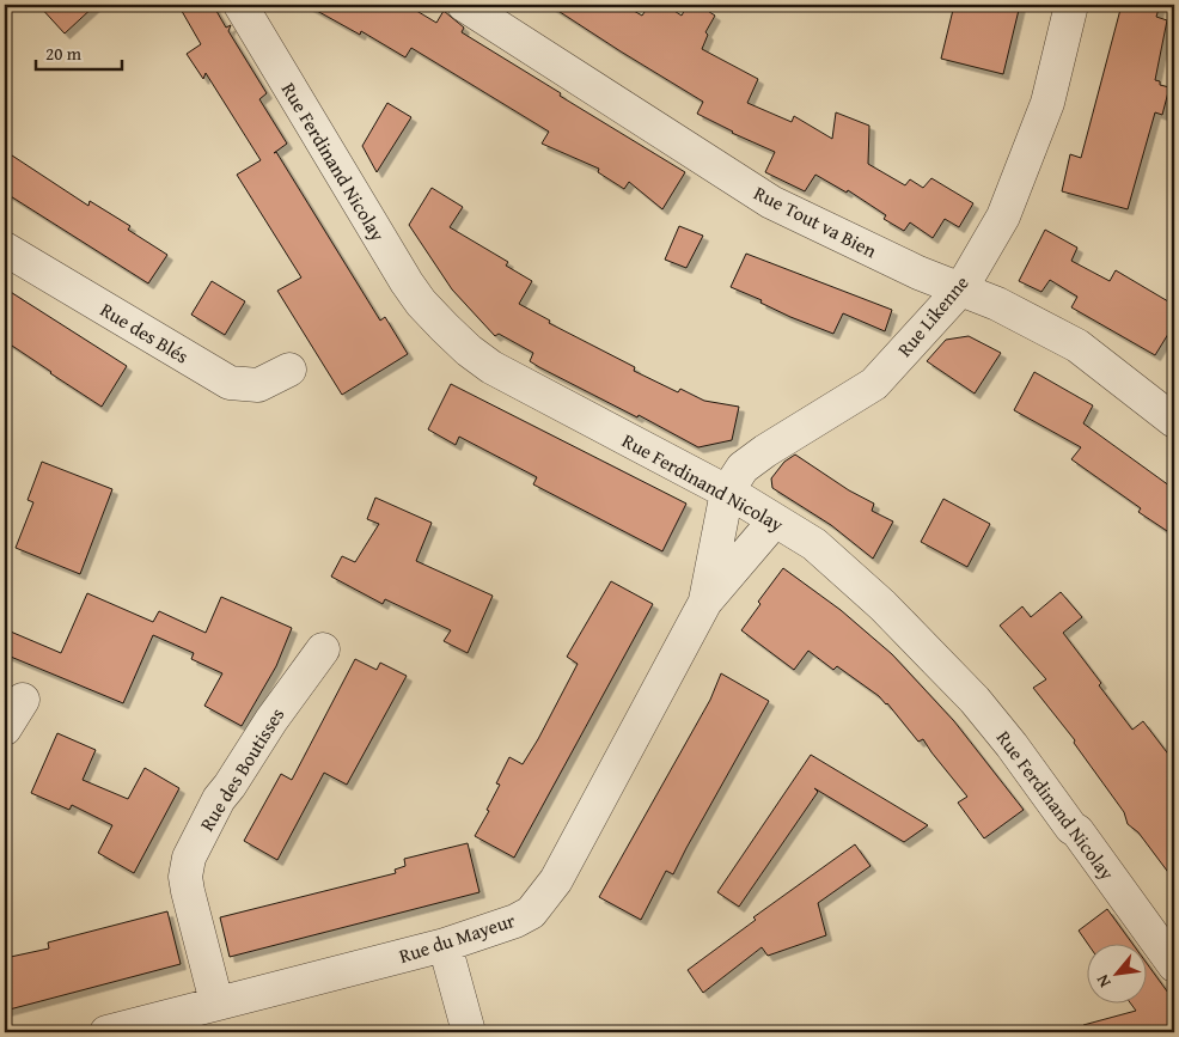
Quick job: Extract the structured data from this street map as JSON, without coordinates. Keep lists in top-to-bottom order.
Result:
{
  "streets": {
    "street": [
      "Rue Ferdinand Nicolay",
      "Rue Tout va Bien",
      "Rue Likenne",
      "Rue des Blés",
      "Rue des Boutisses",
      "Rue du Mayeur"
    ]
  },
  "crossings": [
    ["Rue Ferdinand Nicolay", "Rue Likenne"],
    ["Rue Ferdinand Nicolay", "Rue du Mayeur"],
    ["Rue Tout va Bien", "Rue Likenne"],
    ["Rue Likenne", "Rue du Mayeur"],
    ["Rue des Boutisses", "Rue du Mayeur"]
  ],
  "scale_bar": "20 m",
  "north": "bottom left"
}
